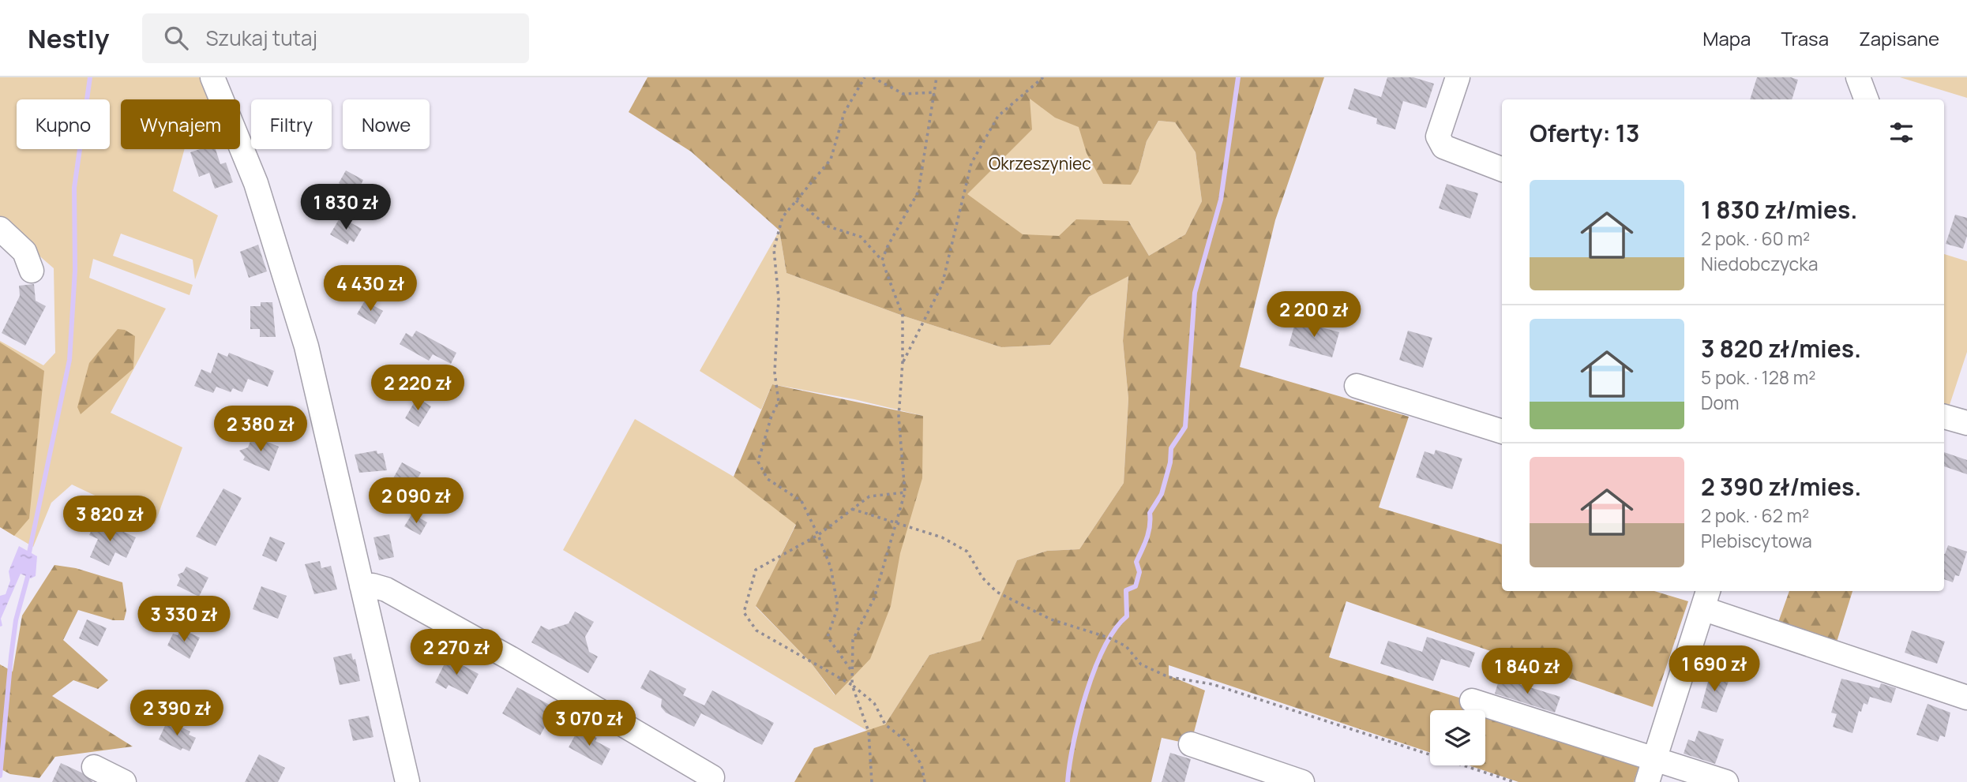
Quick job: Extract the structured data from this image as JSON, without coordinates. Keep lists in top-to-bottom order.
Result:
{
  "parks": ["Okrzeszyniec"],
  "page": {
    "header": "Nestly",
    "search": "Szukaj tutaj",
    "nav": ["Mapa", "Trasa", "Zapisane"],
    "chip": [
      "Kupno",
      "Wynajem",
      "Filtry",
      "Nowe"
    ],
    "heading": "Oferty: 13",
    "list": [
      {
        "name": "1 830 zł/mies.",
        "note": "2 pok. · 60 m² · Niedobczycka"
      },
      {
        "name": "3 820 zł/mies.",
        "note": "5 pok. · 128 m² · Dom"
      },
      {
        "name": "2 390 zł/mies.",
        "note": "2 pok. · 62 m² · Plebiscytowa"
      }
    ],
    "price": [
      "1 830 zł",
      "4 430 zł",
      "2 200 zł",
      "2 220 zł",
      "2 380 zł",
      "2 090 zł",
      "3 820 zł",
      "3 330 zł",
      "2 270 zł",
      "1 690 zł",
      "1 840 zł",
      "2 390 zł",
      "3 070 zł"
    ]
  }
}
